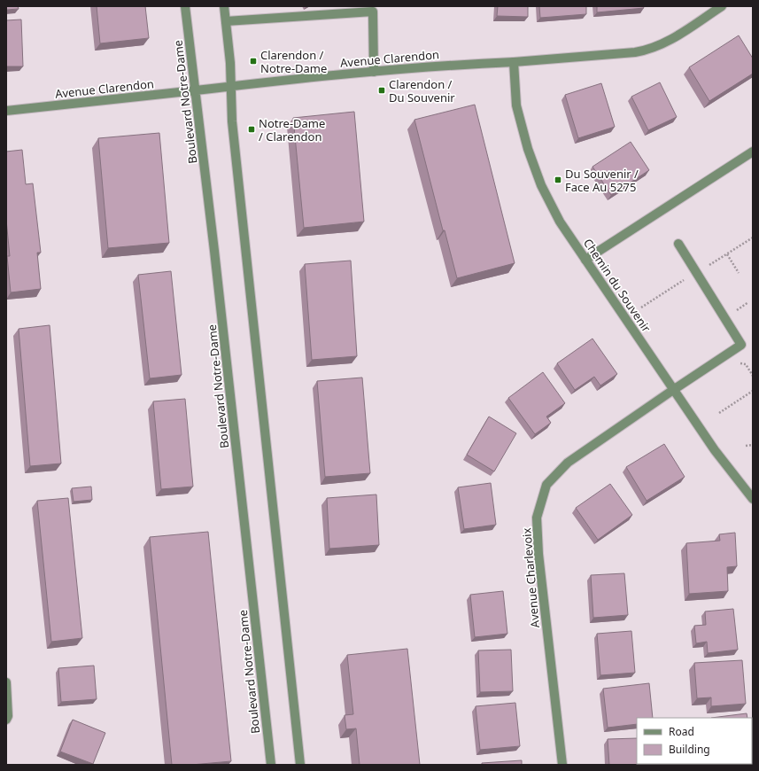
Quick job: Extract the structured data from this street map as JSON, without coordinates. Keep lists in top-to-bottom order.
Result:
{
  "streets": {
    "street": [
      "Avenue Clarendon",
      "Boulevard Notre-Dame",
      "Chemin du Souvenir",
      "Avenue Charlevoix"
    ]
  },
  "crossings": [
    ["Avenue Clarendon", "Boulevard Notre-Dame"],
    ["Avenue Clarendon", "Chemin du Souvenir"],
    ["Chemin du Souvenir", "Avenue Charlevoix"]
  ],
  "places": {
    "transit": [
      "Clarendon / Notre-Dame",
      "Clarendon / Du Souvenir",
      "Notre-Dame / Clarendon",
      "Du Souvenir / Face Au 5275"
    ]
  },
  "legend": ["Road", "Building"]
}
